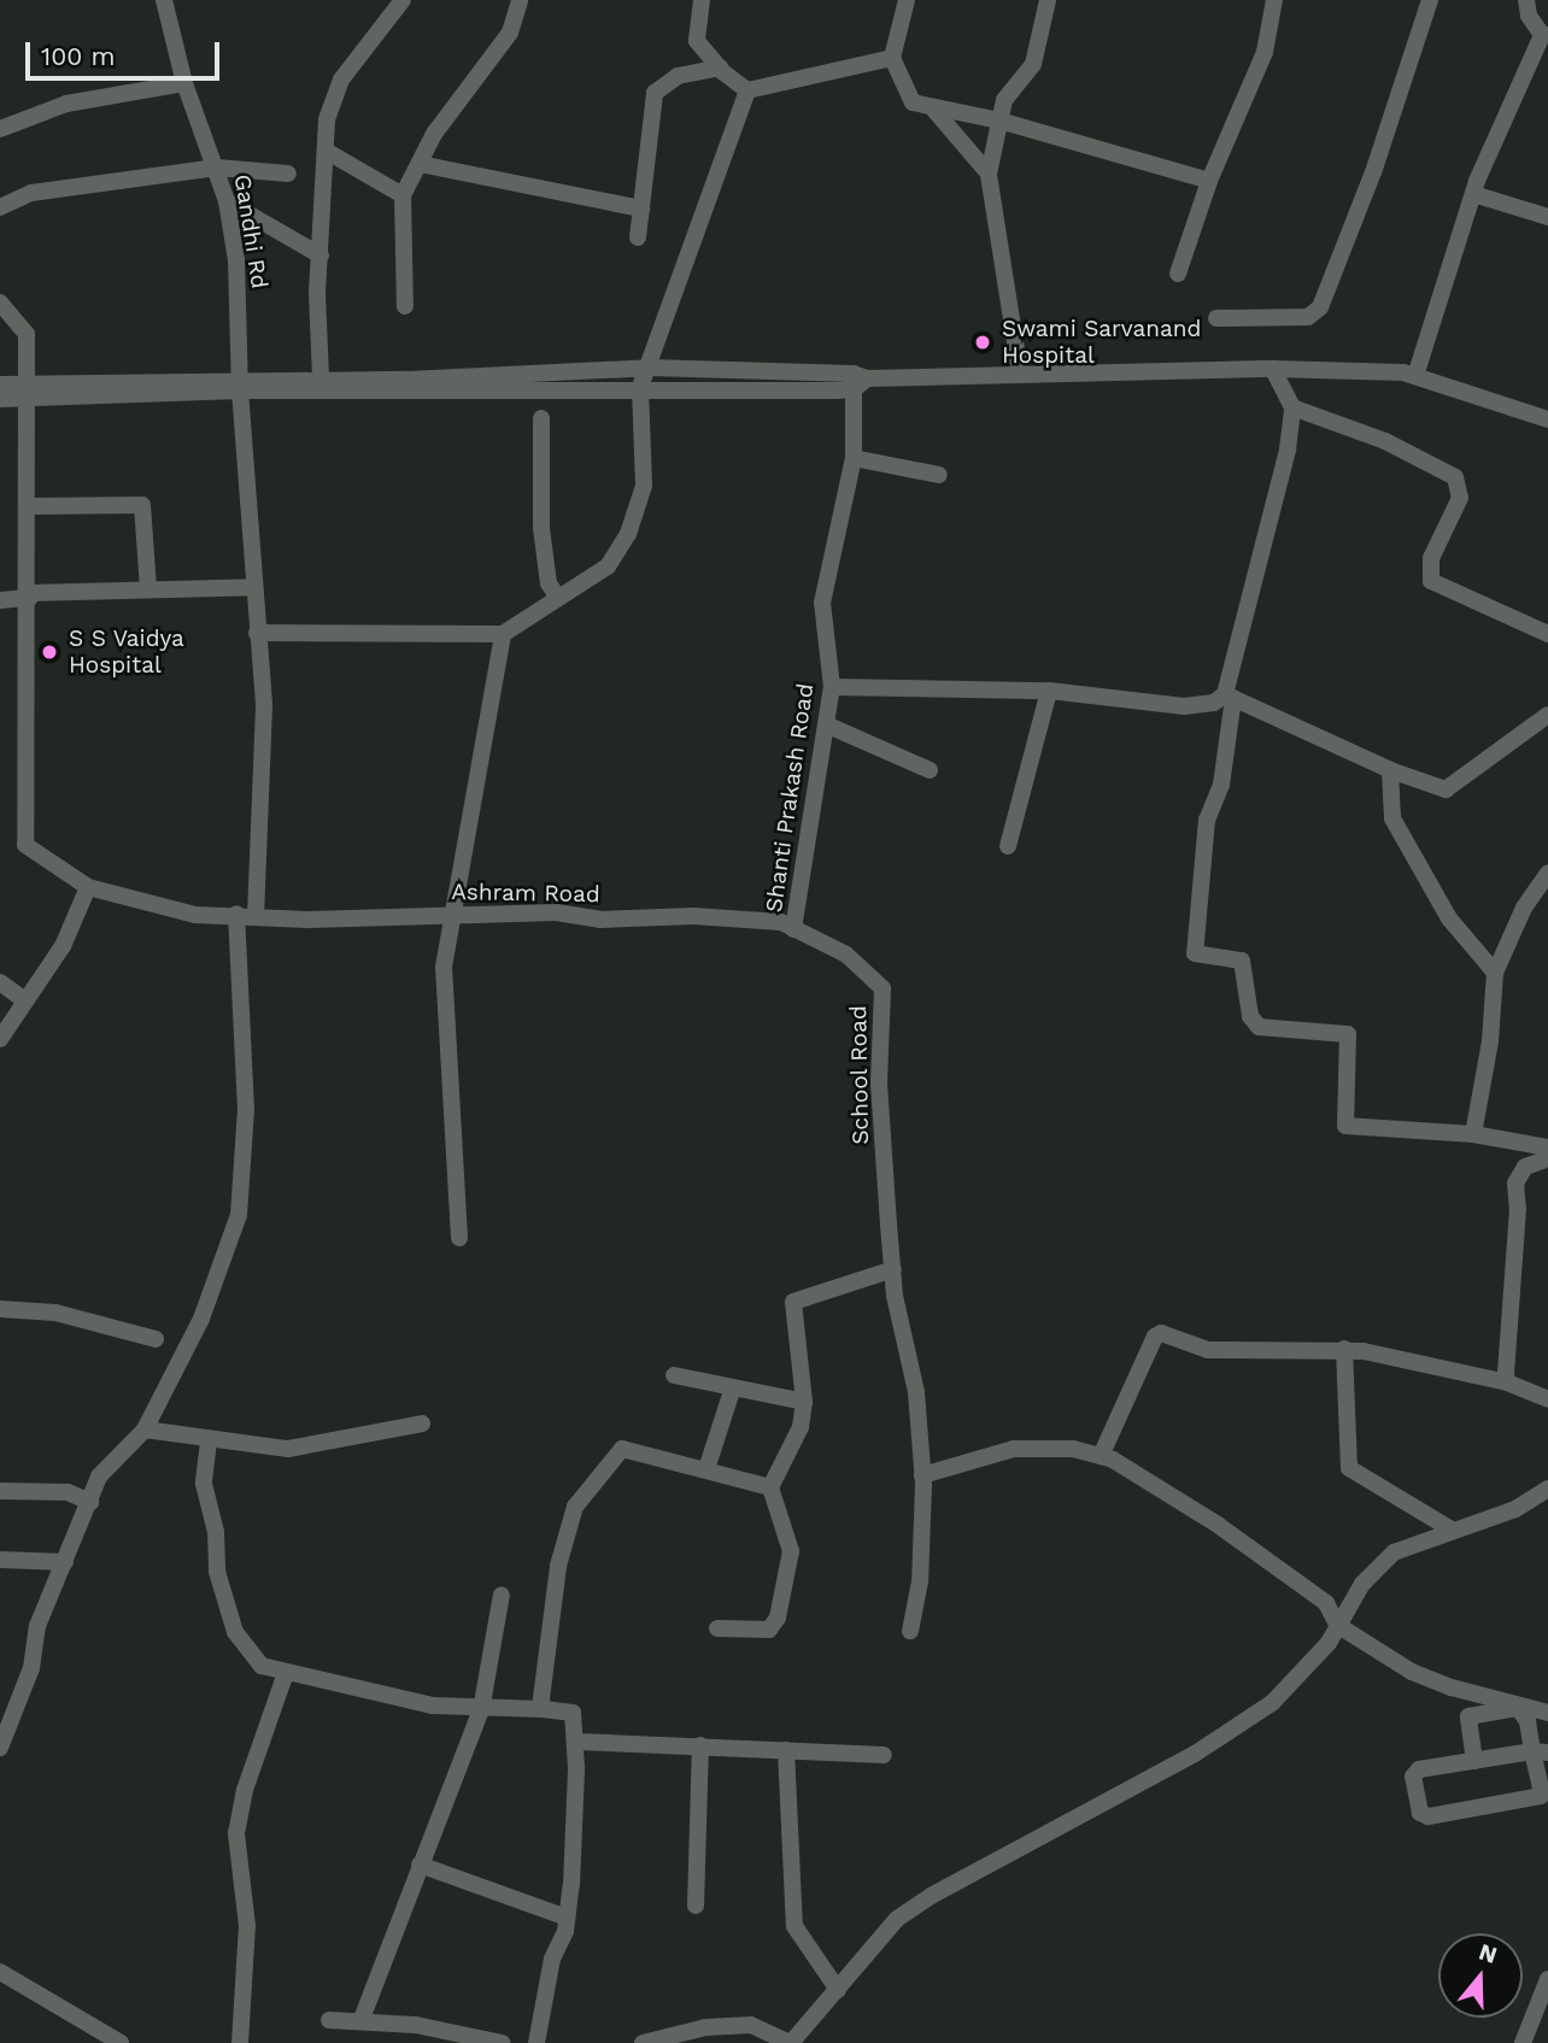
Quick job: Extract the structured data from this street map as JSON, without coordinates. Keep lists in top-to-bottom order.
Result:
{
  "streets": {
    "street": [
      "Gandhi Rd",
      "Shanti Prakash Road",
      "Ashram Road",
      "School Road"
    ]
  },
  "crossings": [
    ["Gandhi Rd", "Ashram Road"],
    ["Shanti Prakash Road", "Ashram Road"],
    ["Shanti Prakash Road", "School Road"],
    ["Ashram Road", "School Road"]
  ],
  "places": ["Swami Sarvanand Hospital", "S S Vaidya Hospital"],
  "scale_bar": "100 m",
  "north": "top"
}
